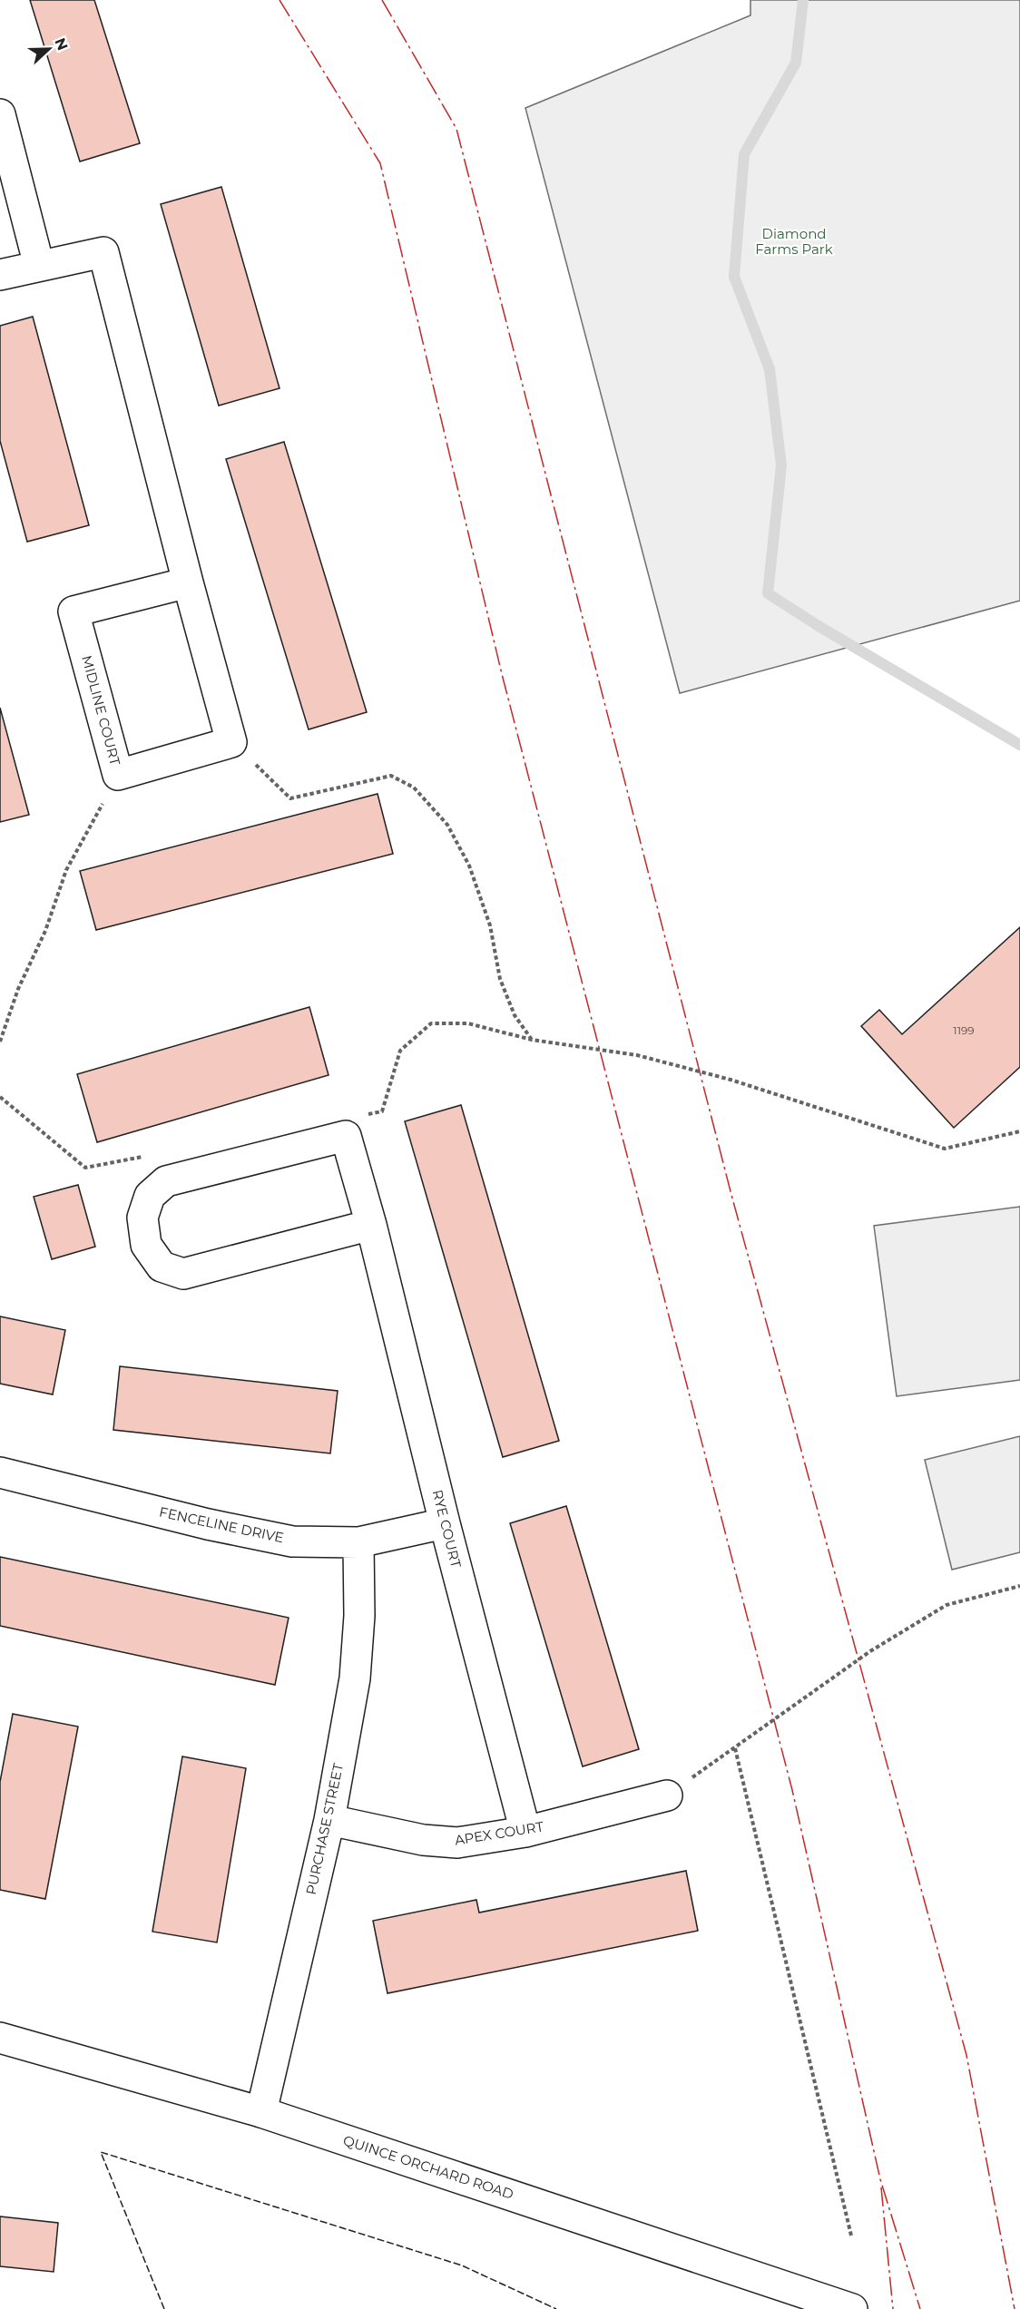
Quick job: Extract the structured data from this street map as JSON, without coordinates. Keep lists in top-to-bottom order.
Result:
{
  "streets": {
    "street": [
      "MIDLINE COURT",
      "FENCELINE DRIVE",
      "RYE COURT",
      "PURCHASE STREET",
      "APEX COURT",
      "QUINCE ORCHARD ROAD"
    ]
  },
  "crossings": [
    ["FENCELINE DRIVE", "RYE COURT"],
    ["FENCELINE DRIVE", "PURCHASE STREET"],
    ["RYE COURT", "APEX COURT"],
    ["PURCHASE STREET", "APEX COURT"],
    ["PURCHASE STREET", "QUINCE ORCHARD ROAD"]
  ],
  "parks": ["Diamond Farms Park"],
  "house_numbers": ["1199"],
  "north": "right"
}
